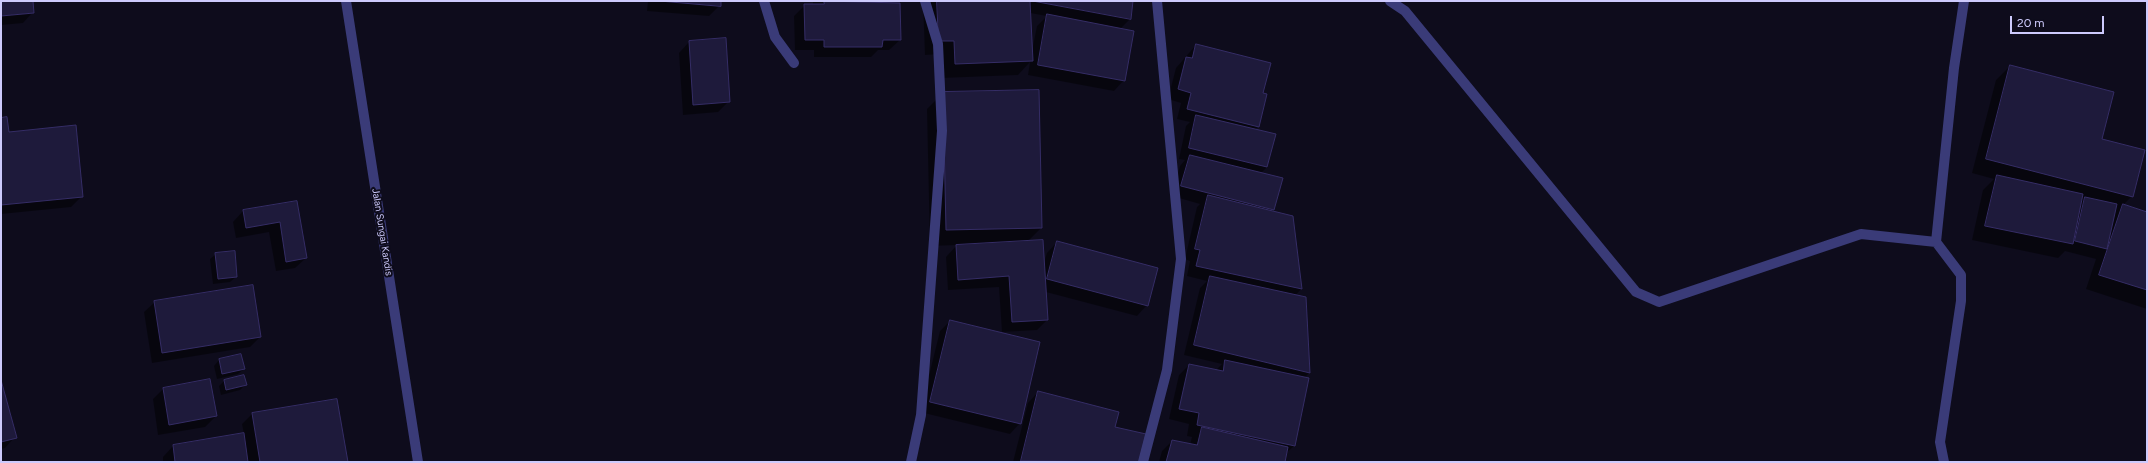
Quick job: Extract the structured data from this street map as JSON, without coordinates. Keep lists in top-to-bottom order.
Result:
{
  "streets": {
    "street": ["Jalan Sungai Kandis"]
  },
  "scale_bar": "20 m"
}
